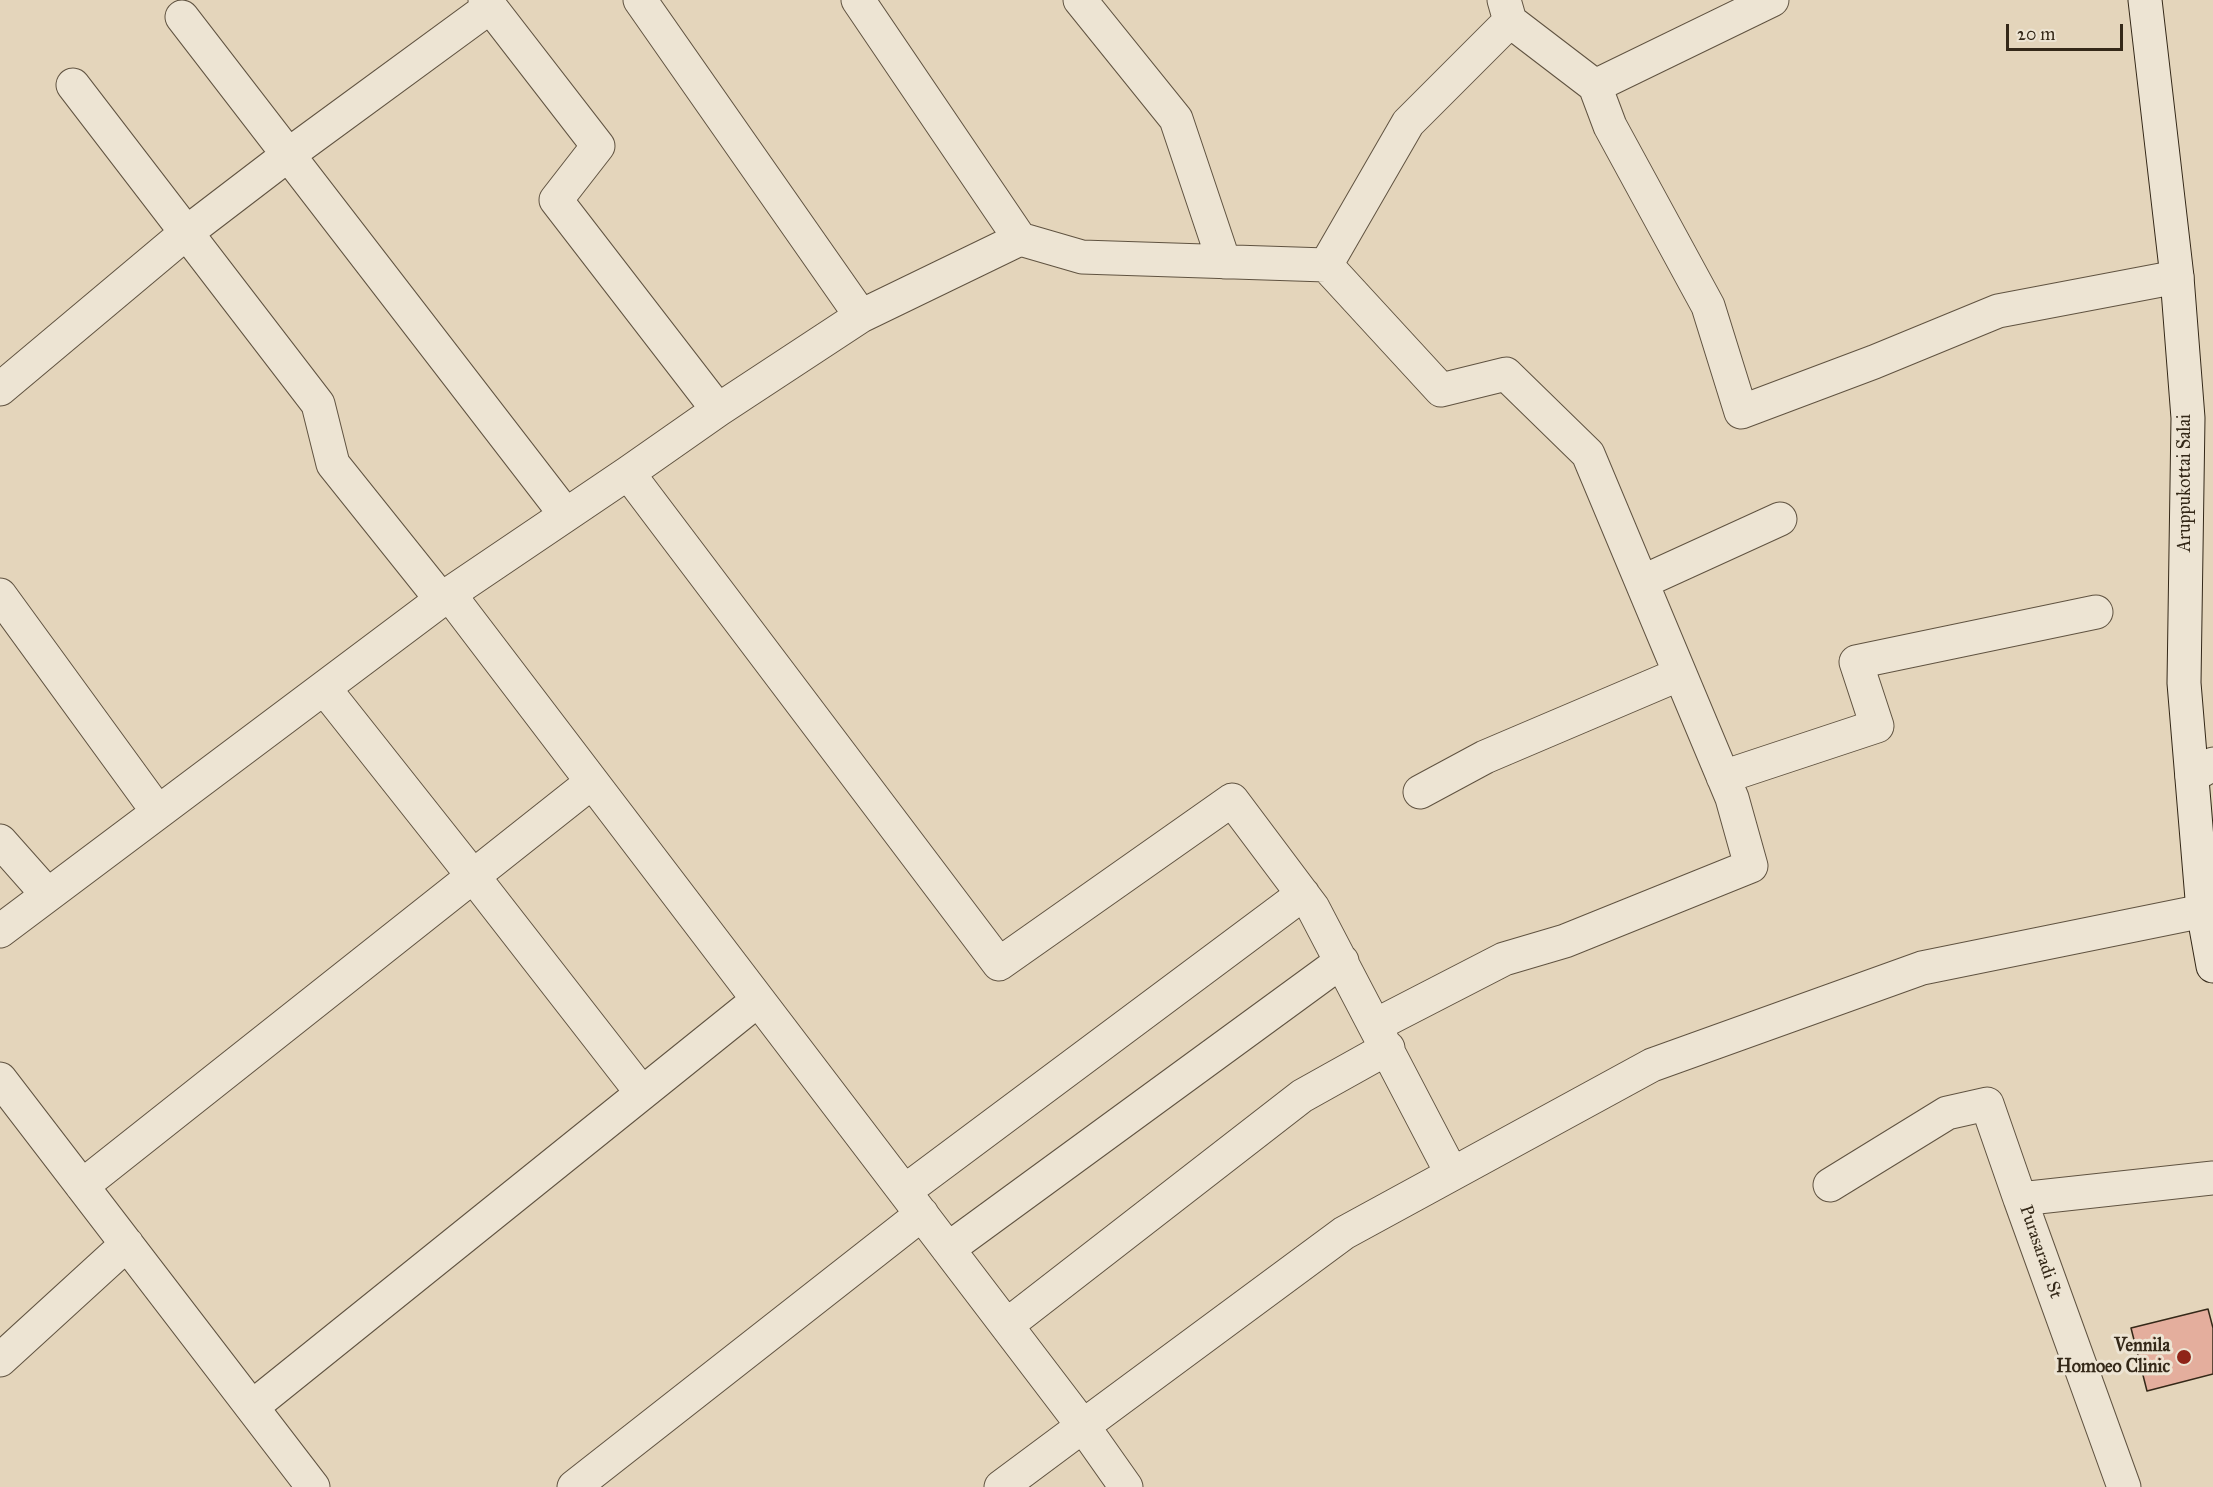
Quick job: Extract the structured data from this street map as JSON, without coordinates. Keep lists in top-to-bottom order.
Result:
{
  "streets": {
    "street": ["Aruppukottai Salai", "Purasaradi St"]
  },
  "places": ["Vennila Homoeo Clinic"],
  "scale_bar": "20 m"
}
